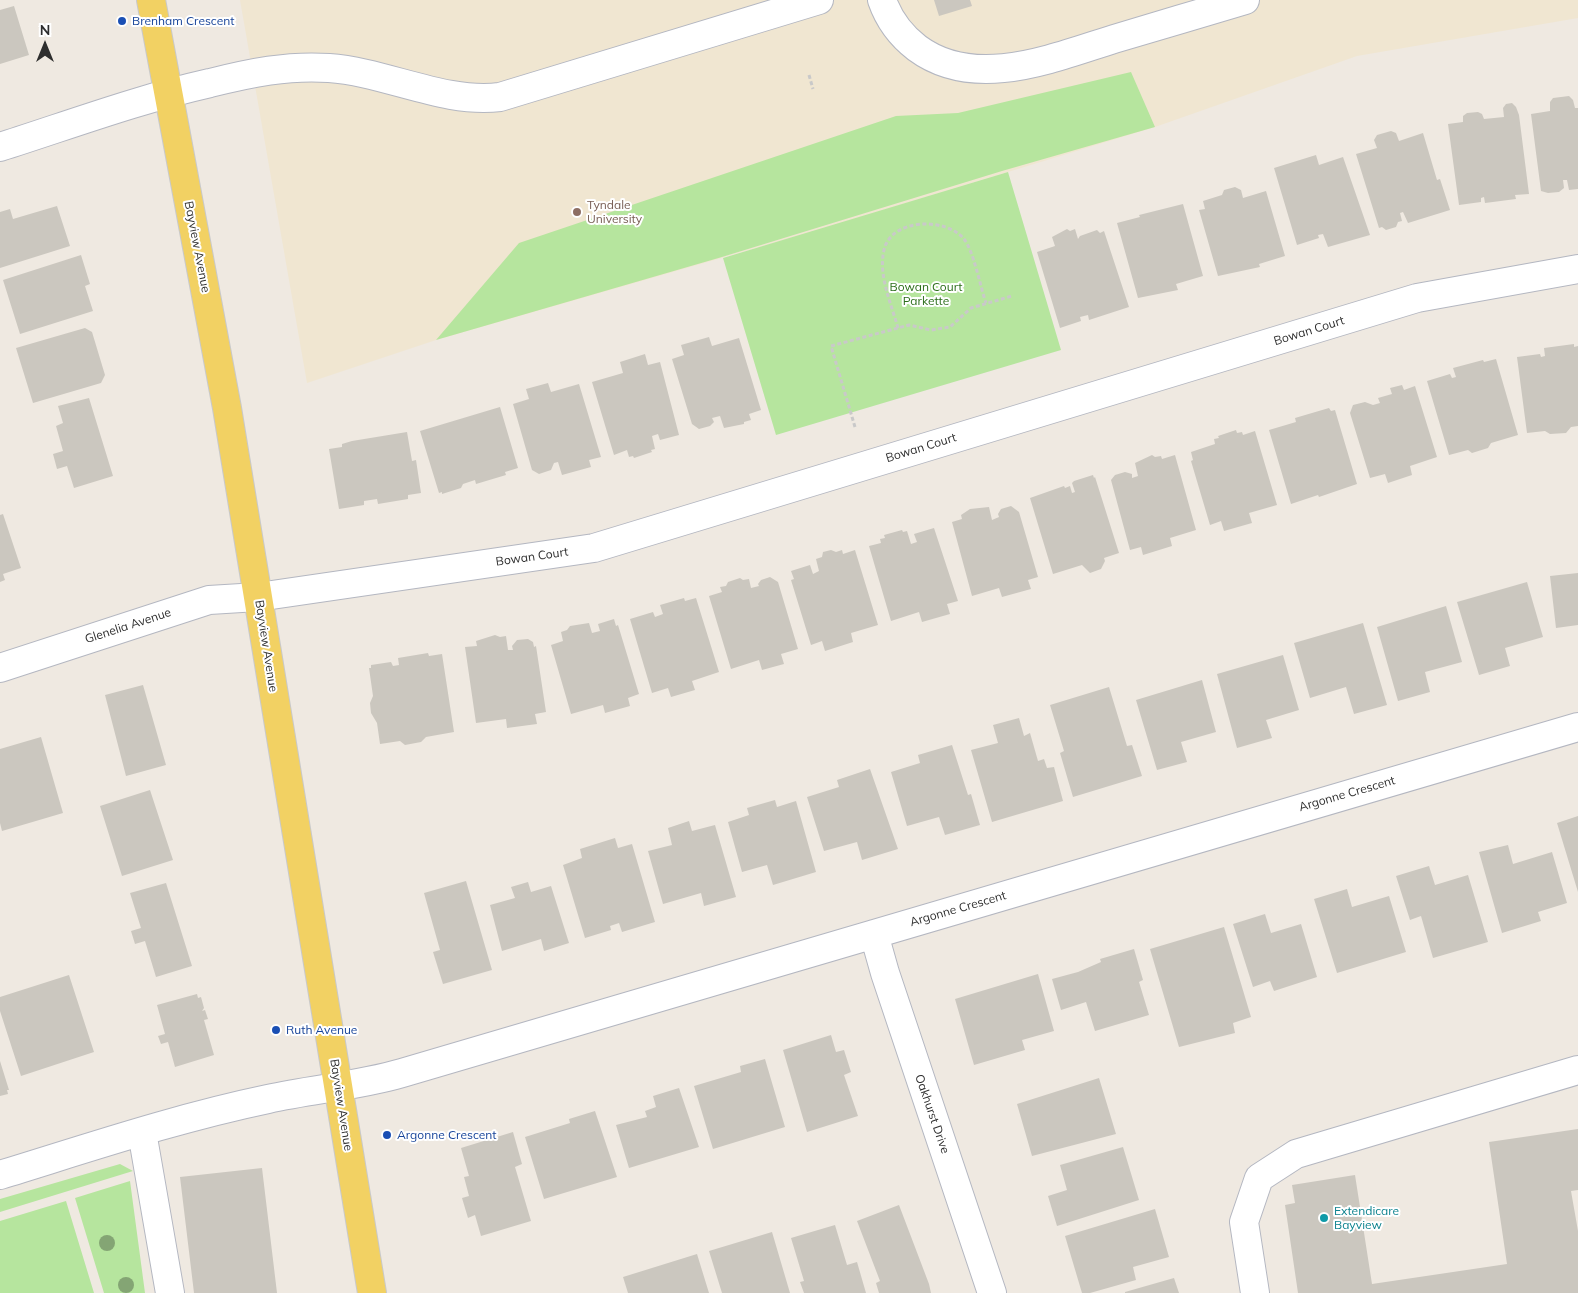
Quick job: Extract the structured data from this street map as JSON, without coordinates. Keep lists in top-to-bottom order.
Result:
{
  "streets": {
    "main road": ["Bayview Avenue"],
    "street": [
      "Bowan Court",
      "Glenelia Avenue",
      "Argonne Crescent",
      "Oakhurst Drive"
    ]
  },
  "crossings": [
    ["Bayview Avenue", "Bowan Court"],
    ["Bayview Avenue", "Glenelia Avenue"],
    ["Bayview Avenue", "Argonne Crescent"],
    ["Bowan Court", "Glenelia Avenue"],
    ["Argonne Crescent", "Oakhurst Drive"]
  ],
  "parks": ["Bowan Court Parkette"],
  "places": [
    "Brenham Crescent",
    "Tyndale University",
    "Ruth Avenue",
    "Argonne Crescent",
    "Extendicare Bayview"
  ],
  "north": "top"
}
